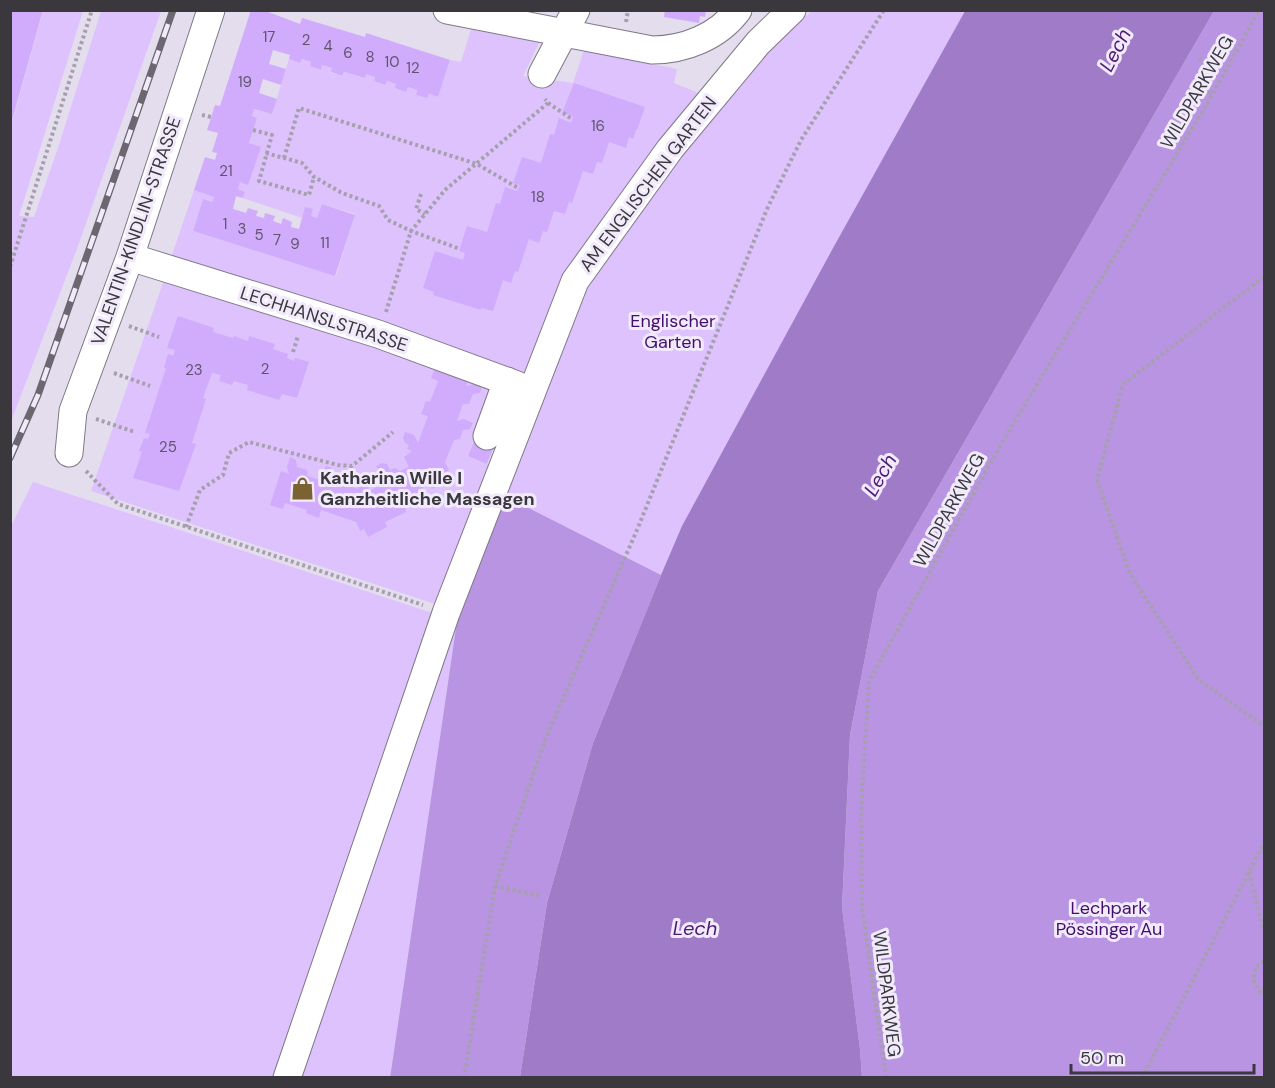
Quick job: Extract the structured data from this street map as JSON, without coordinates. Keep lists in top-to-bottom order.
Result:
{
  "streets": {
    "street": ["AM ENGLISCHEN GARTEN", "VALENTIN-KINDLIN-STRASSE", "LECHHANSLSTRASSE"],
    "path": ["WILDPARKWEG"]
  },
  "crossings": [
    ["VALENTIN-KINDLIN-STRASSE", "LECHHANSLSTRASSE"]
  ],
  "water": ["Lech"],
  "parks": ["Englischer Garten", "Lechpark Pössinger Au"],
  "places": {
    "shop": ["Katharina Wille I Ganzheitliche Massagen"]
  },
  "house_numbers": [
    "17",
    "2",
    "4",
    "6",
    "8",
    "10",
    "12",
    "19",
    "16",
    "21",
    "18",
    "1",
    "3",
    "5",
    "7",
    "11",
    "9",
    "2",
    "23",
    "25"
  ],
  "scale_bar": "50 m"
}
